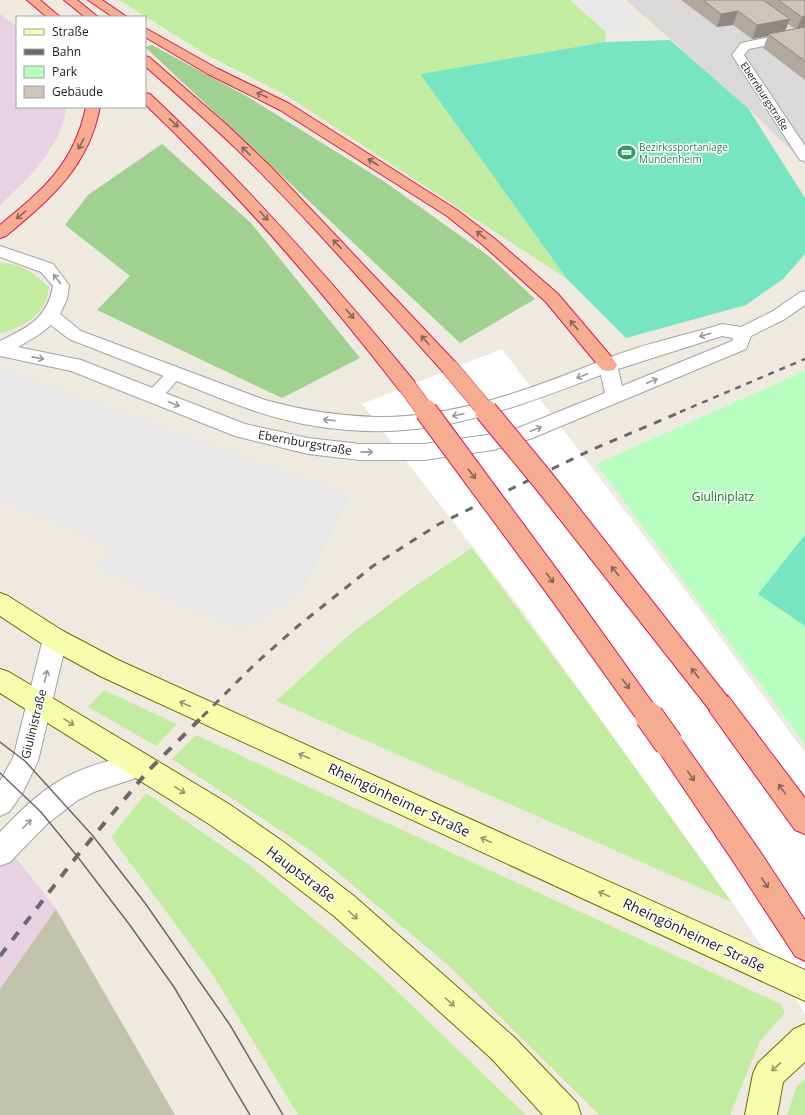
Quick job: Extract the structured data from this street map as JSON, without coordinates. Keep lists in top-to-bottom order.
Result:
{
  "streets": {
    "main road": ["Rheingönheimer Straße", "Hauptstraße"],
    "street": ["Ebernburgstraße", "Giulinistraße"]
  },
  "crossings": [
    ["Giulinistraße", "Rheingönheimer Straße"],
    ["Giulinistraße", "Hauptstraße"]
  ],
  "one_way": ["Giulinistraße", "Rheingönheimer Straße", "Hauptstraße"],
  "parks": ["Giuliniplatz"],
  "places": {
    "sports": ["Bezirkssportanlage Mundenheim"]
  },
  "legend": [
    "Straße",
    "Bahn",
    "Park",
    "Gebäude"
  ]
}
